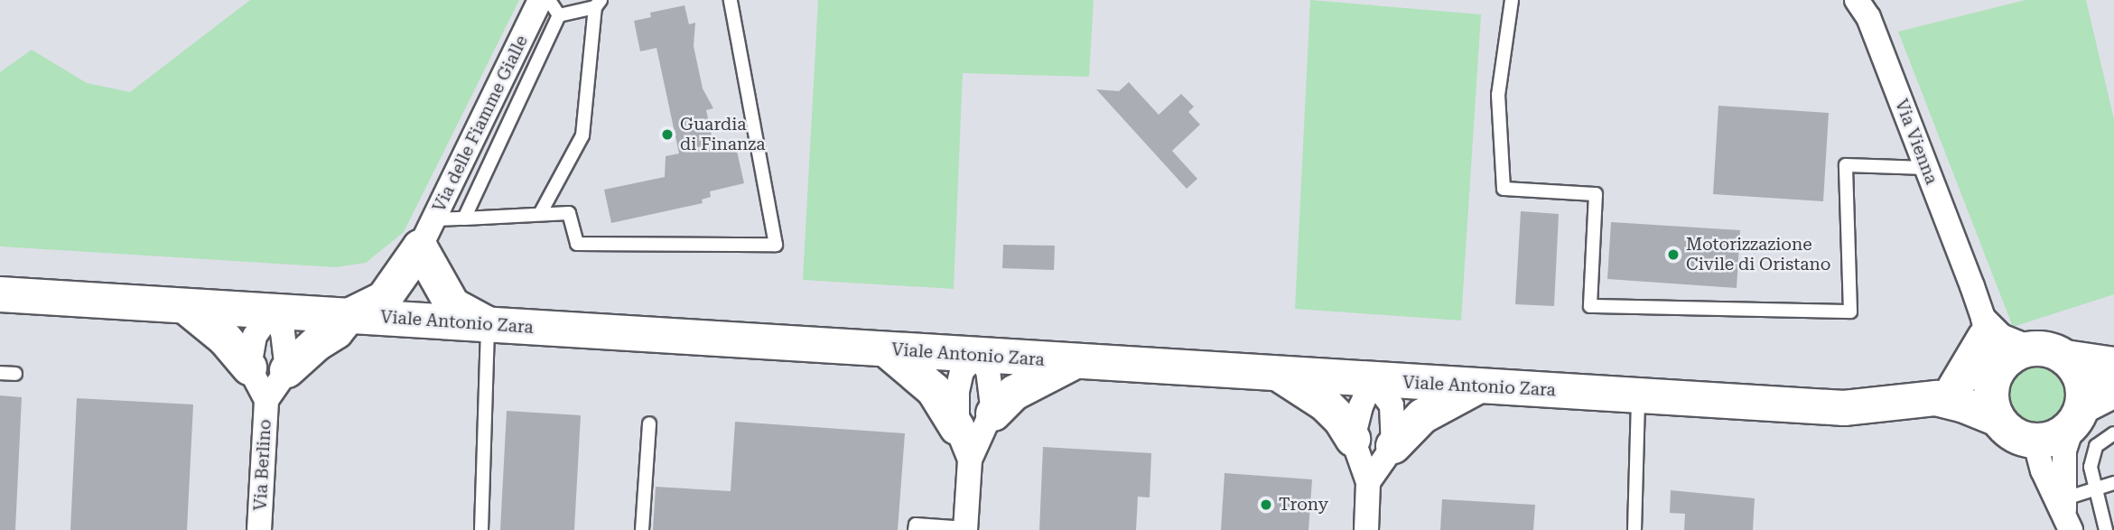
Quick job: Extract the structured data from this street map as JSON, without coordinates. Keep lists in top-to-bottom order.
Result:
{
  "streets": {
    "main road": ["Viale Antonio Zara"],
    "street": ["Via delle Fiamme Gialle", "Via Vienna", "Via Berlino"]
  },
  "crossings": [
    ["Via Vienna", "Viale Antonio Zara"]
  ],
  "places": ["Guardia di Finanza", "Motorizzazione Civile di Oristano", "Trony"]
}
